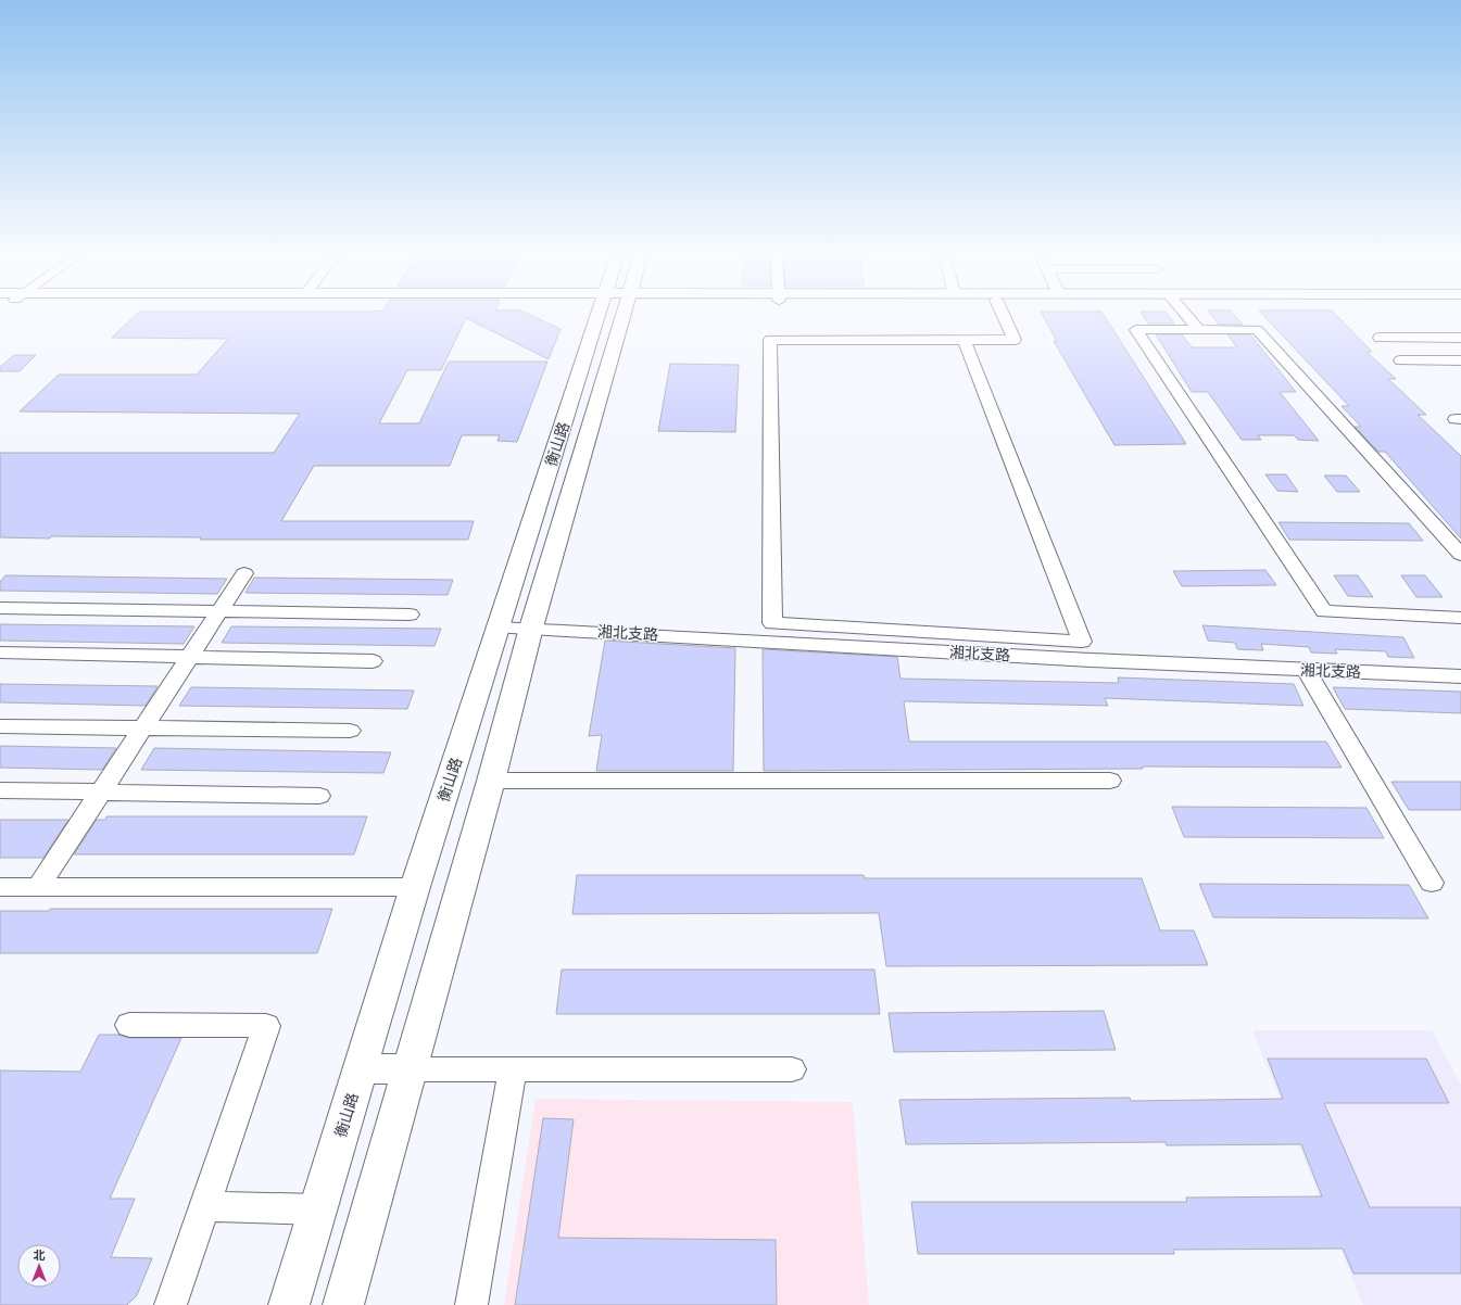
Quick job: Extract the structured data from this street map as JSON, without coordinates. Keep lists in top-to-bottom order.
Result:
{
  "streets": {
    "street": ["衡山路", "湘北支路"]
  },
  "crossings": [
    ["衡山路", "湘北支路"]
  ],
  "north": "top"
}
